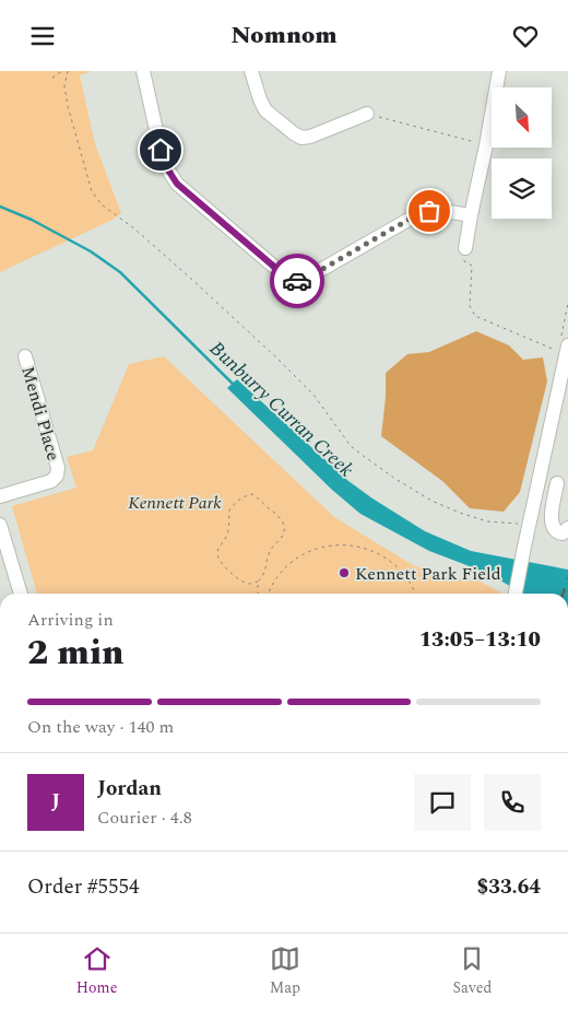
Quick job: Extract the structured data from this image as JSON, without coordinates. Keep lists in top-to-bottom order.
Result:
{
  "streets": {
    "street": ["Mendi Place"]
  },
  "water": ["Bunburry Curran Creek"],
  "parks": ["Kennett Park"],
  "places": ["Kennett Park Field"],
  "north": "bottom right",
  "page": {
    "header": "Nomnom",
    "heading": ["2 min", "Arriving in", "13:05–13:10"],
    "panel": [
      "Jordan",
      "Courier · 4.8",
      "Order #5554",
      "$33.64"
    ],
    "bar": "On the way · 140 m",
    "round": "J",
    "tabs": ["Home", "Map", "Saved"]
  }
}
